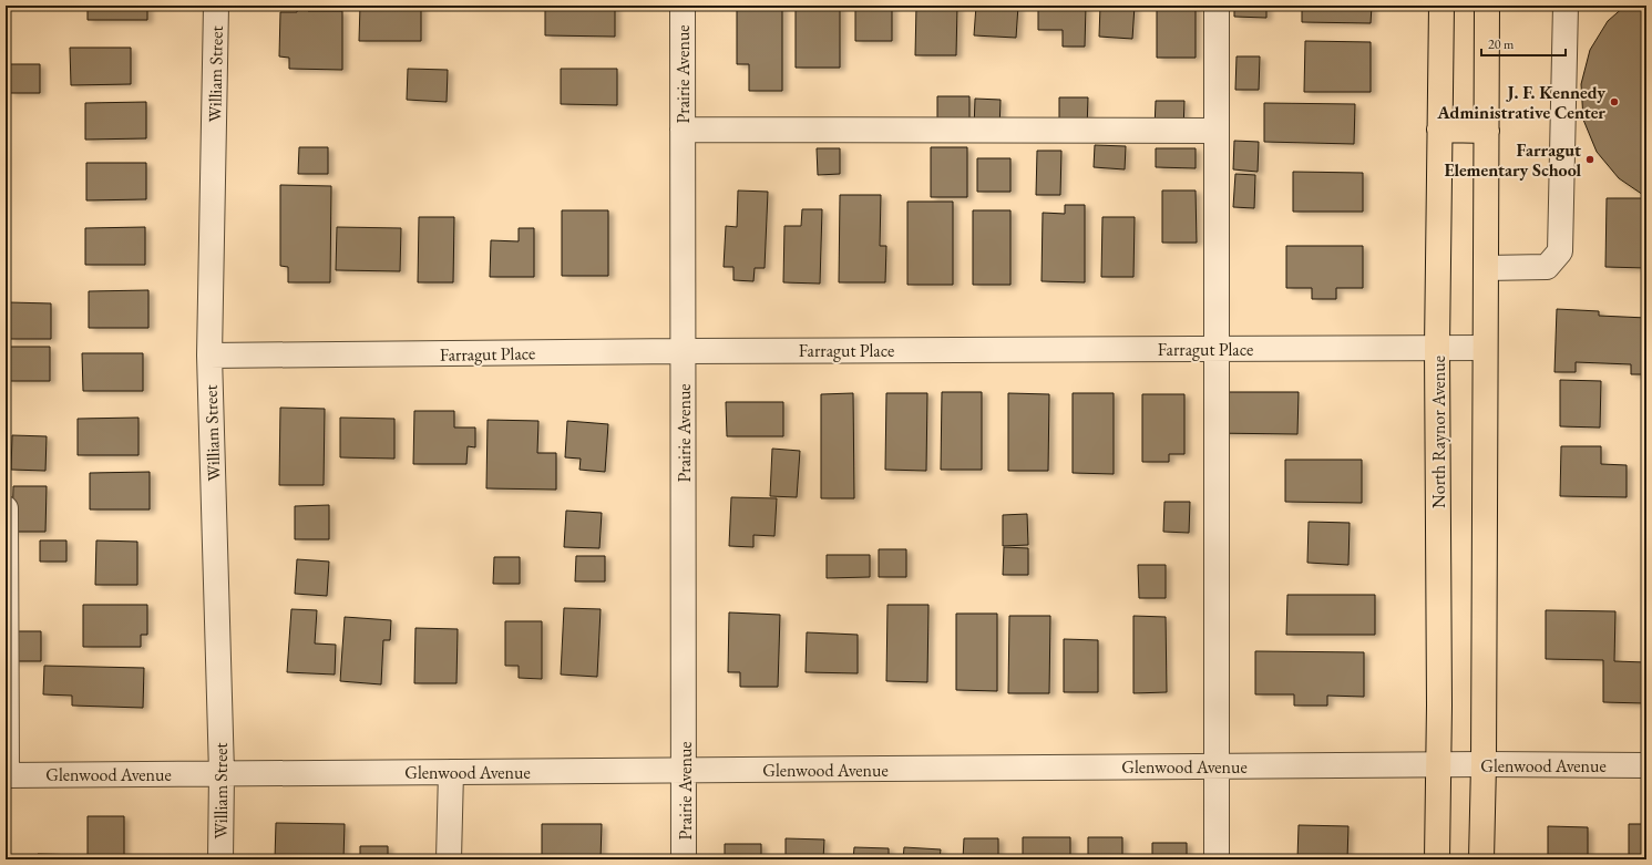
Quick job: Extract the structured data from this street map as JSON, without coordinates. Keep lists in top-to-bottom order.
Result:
{
  "streets": {
    "main road": ["North Raynor Avenue"],
    "street": [
      "William Street",
      "Prairie Avenue",
      "Farragut Place",
      "Glenwood Avenue"
    ]
  },
  "crossings": [
    ["William Street", "Farragut Place"],
    ["William Street", "Glenwood Avenue"],
    ["Prairie Avenue", "Farragut Place"],
    ["Prairie Avenue", "Glenwood Avenue"],
    ["Farragut Place", "North Raynor Avenue"],
    ["North Raynor Avenue", "Glenwood Avenue"]
  ],
  "places": ["J. F. Kennedy Administrative Center", "Farragut Elementary School"],
  "scale_bar": "20 m"
}
